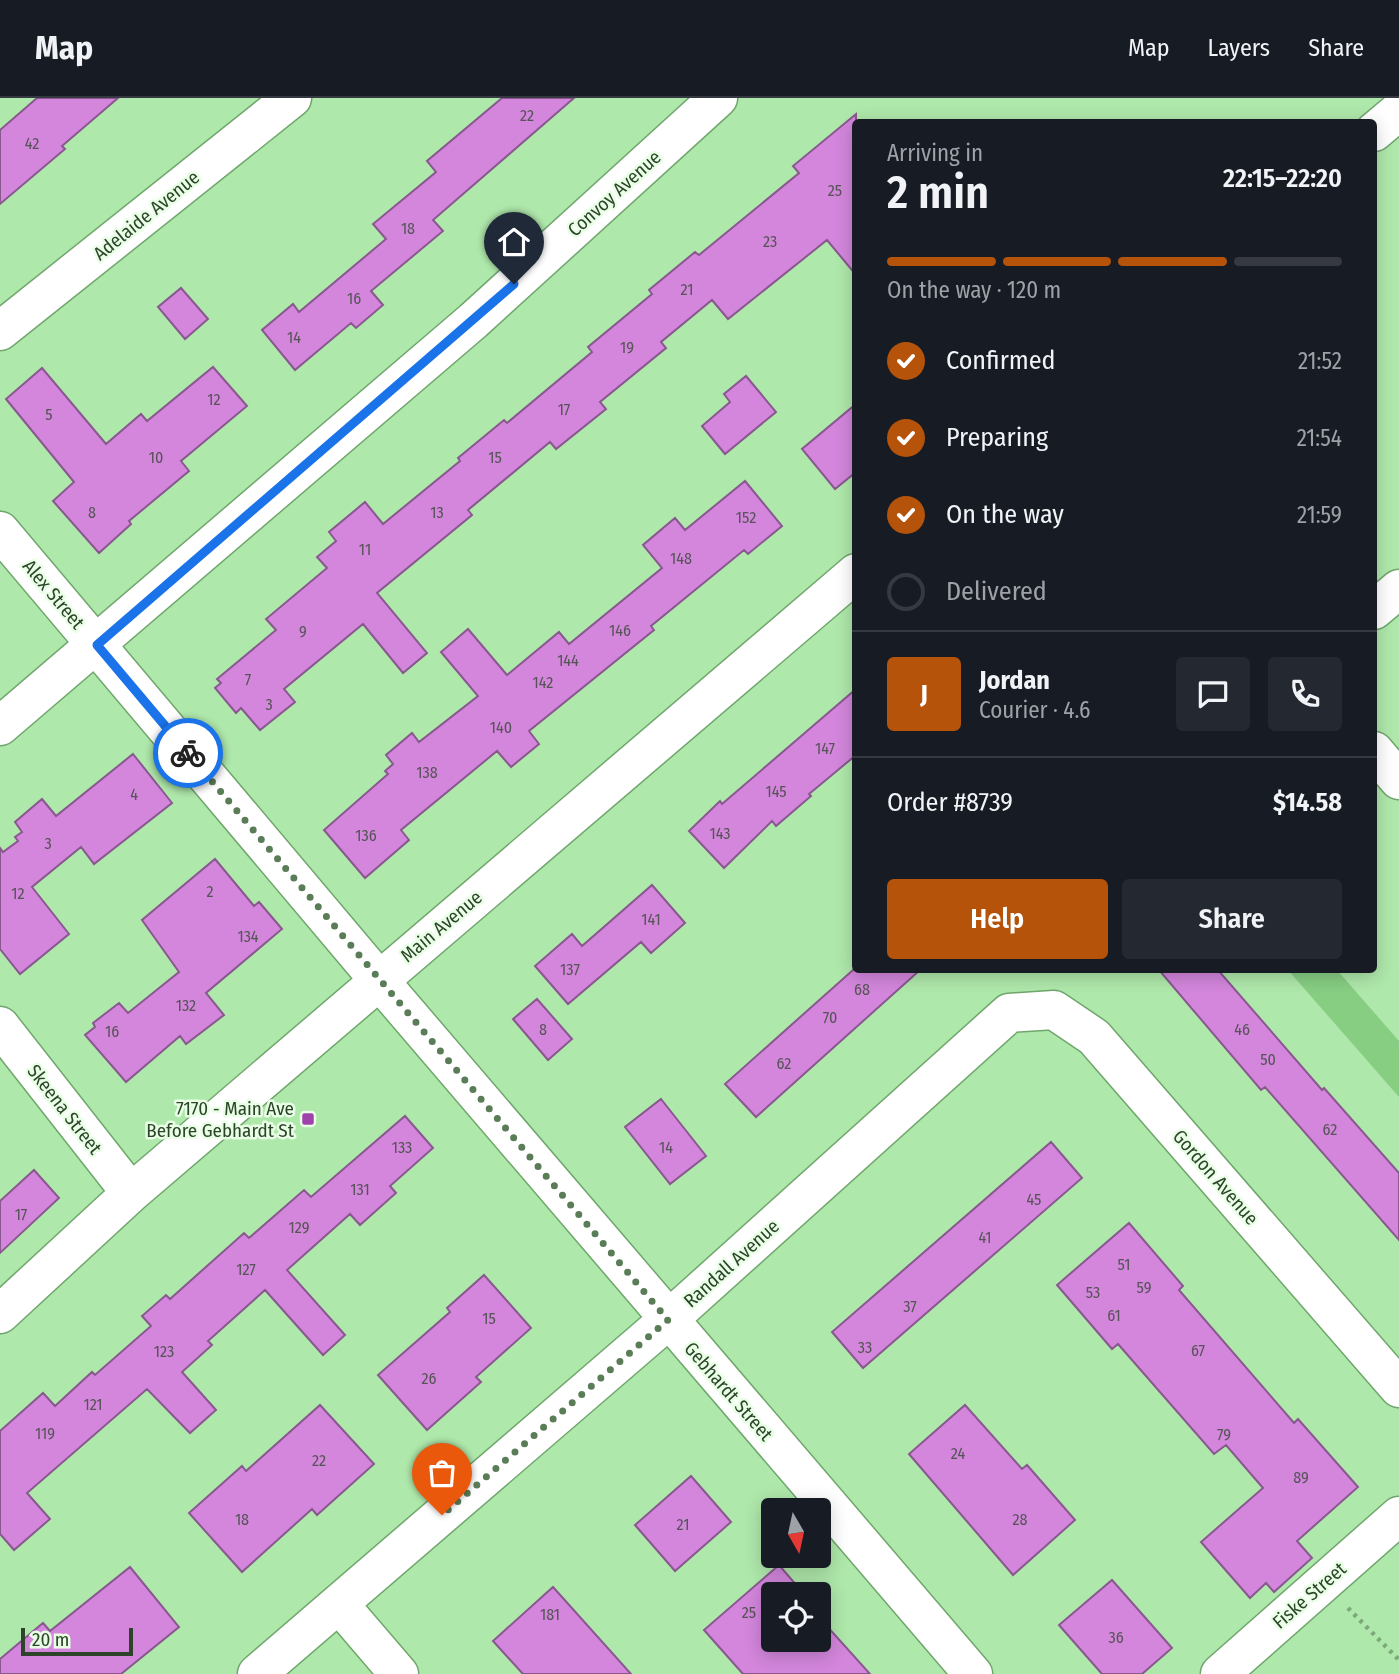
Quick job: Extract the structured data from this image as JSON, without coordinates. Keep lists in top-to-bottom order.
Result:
{
  "streets": {
    "street": [
      "Convoy Avenue",
      "Adelaide Avenue",
      "Alex Street",
      "Main Avenue",
      "Skeena Street",
      "Gordon Avenue",
      "Randall Avenue",
      "Gebhardt Street",
      "Fiske Street"
    ]
  },
  "crossings": [
    ["Convoy Avenue", "Alex Street"],
    ["Alex Street", "Main Avenue"],
    ["Alex Street", "Gebhardt Street"],
    ["Main Avenue", "Skeena Street"],
    ["Main Avenue", "Gebhardt Street"],
    ["Gordon Avenue", "Randall Avenue"],
    ["Randall Avenue", "Gebhardt Street"]
  ],
  "places": {
    "transit": ["7170 - Main Ave Before Gebhardt St"]
  },
  "house_numbers": [
    "22",
    "42",
    "25",
    "18",
    "23",
    "21",
    "16",
    "14",
    "19",
    "12",
    "17",
    "5",
    "10",
    "15",
    "8",
    "13",
    "152",
    "11",
    "148",
    "146",
    "9",
    "144",
    "7",
    "142",
    "3",
    "140",
    "147",
    "138",
    "145",
    "4",
    "143",
    "136",
    "3",
    "2",
    "12",
    "141",
    "134",
    "137",
    "68",
    "132",
    "70",
    "8",
    "46",
    "16",
    "50",
    "62",
    "62",
    "133",
    "14",
    "131",
    "45",
    "17",
    "129",
    "41",
    "51",
    "127",
    "59",
    "53",
    "37",
    "61",
    "15",
    "33",
    "67",
    "123",
    "26",
    "121",
    "119",
    "79",
    "24",
    "22",
    "89",
    "18",
    "28",
    "21",
    "25",
    "181",
    "36"
  ],
  "scale_bar": "20 m",
  "north": "bottom",
  "page": {
    "header": "Map",
    "nav": ["Map", "Layers", "Share"],
    "heading": ["2 min", "Arriving in", "22:15–22:20"],
    "panel": [
      "Jordan",
      "Courier · 4.6",
      "Order #8739",
      "$14.58"
    ],
    "bar": "On the way · 120 m",
    "list": [
      ["Confirmed", "21:52"],
      ["Preparing", "21:54"],
      ["On the way", "21:59"],
      "Delivered"
    ],
    "round": "J",
    "buttons": ["Help", "Share"],
    "scale": "20 m"
  }
}
